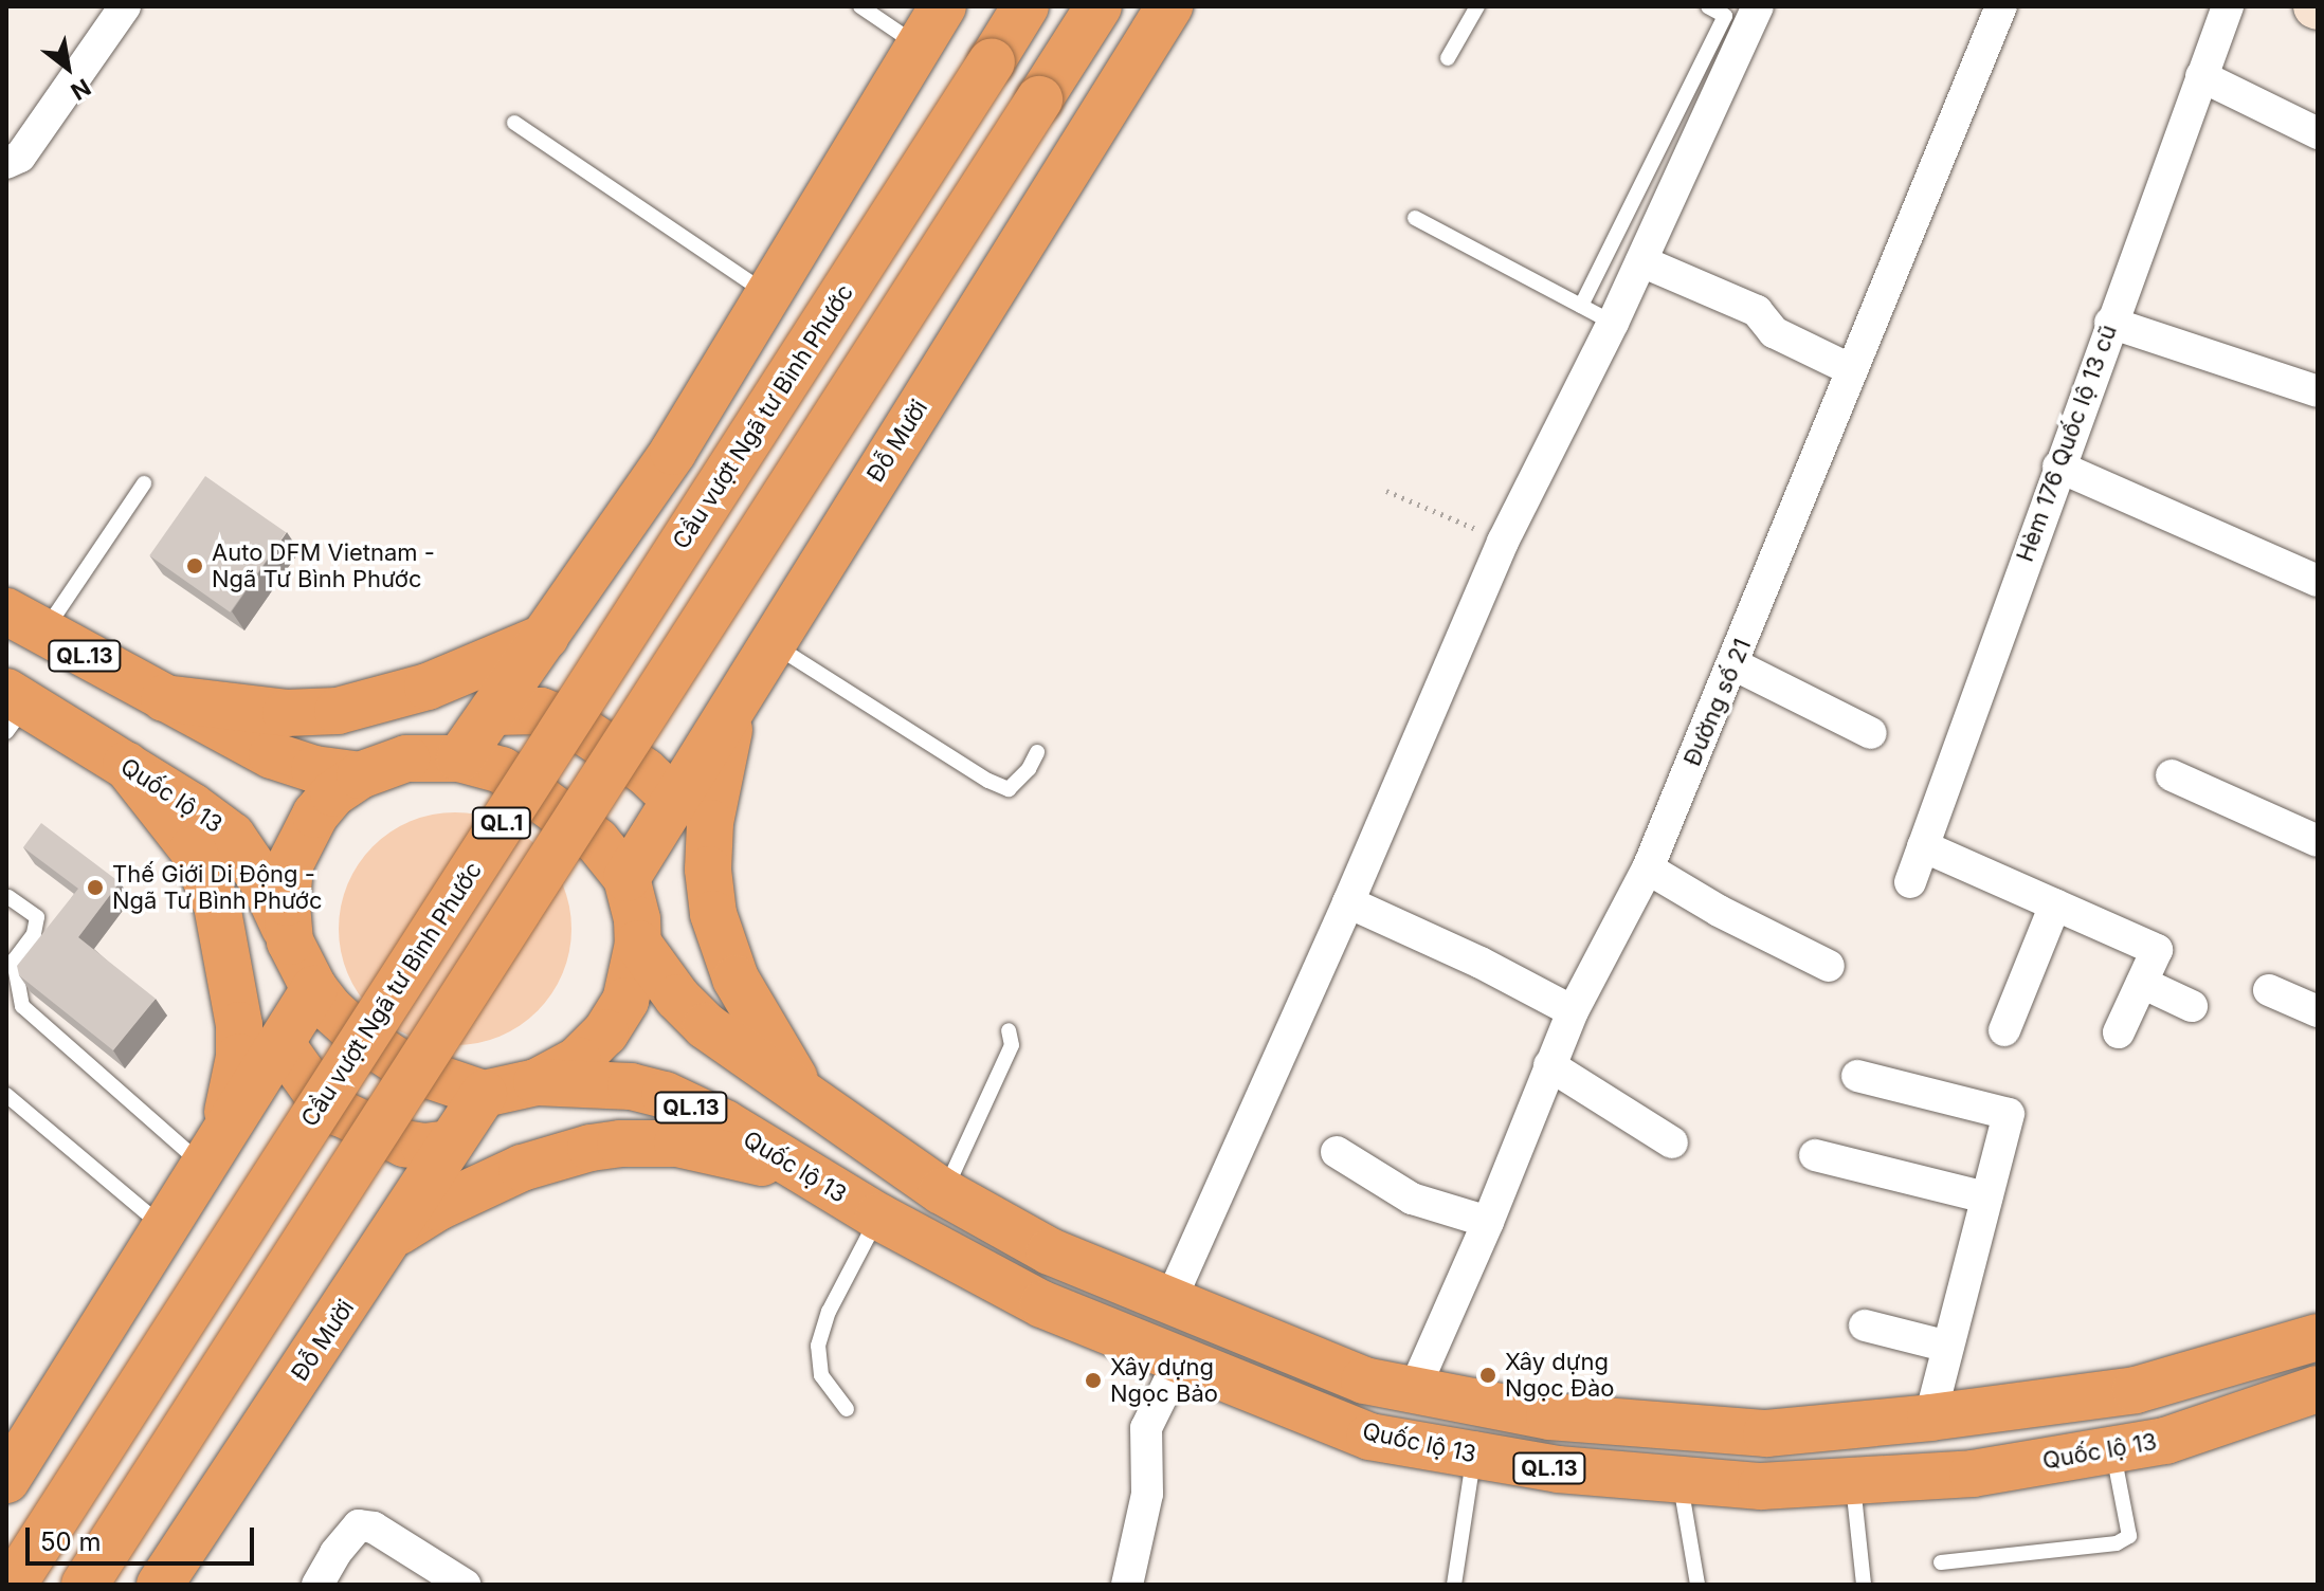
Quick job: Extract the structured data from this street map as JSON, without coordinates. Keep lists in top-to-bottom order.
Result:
{
  "streets": {
    "highway": [
      "Cầu vượt Ngã tư Bình Phước",
      "Đỗ Mười",
      "QL.13",
      "Quốc lộ 13",
      "QL.1"
    ],
    "street": ["Hèm 176 Quốc lộ 13 cũ", "Đường số 21"]
  },
  "crossings": [
    ["Cầu vượt Ngã tư Bình Phước", "QL.1"],
    ["Đỗ Mười", "QL.13"],
    ["QL.13", "Đường số 21"],
    ["QL.13", "Quốc lộ 13"],
    ["QL.13", "QL.1"]
  ],
  "places": [
    "Auto DFM Vietnam - Ngã Tư Bình Phước",
    "Thế Giới Di Động - Ngã Tư Bình Phước",
    "Xây dựng Ngọc Đào",
    "Xây dựng Ngọc Bảo"
  ],
  "scale_bar": "50 m",
  "north": "bottom right"
}
